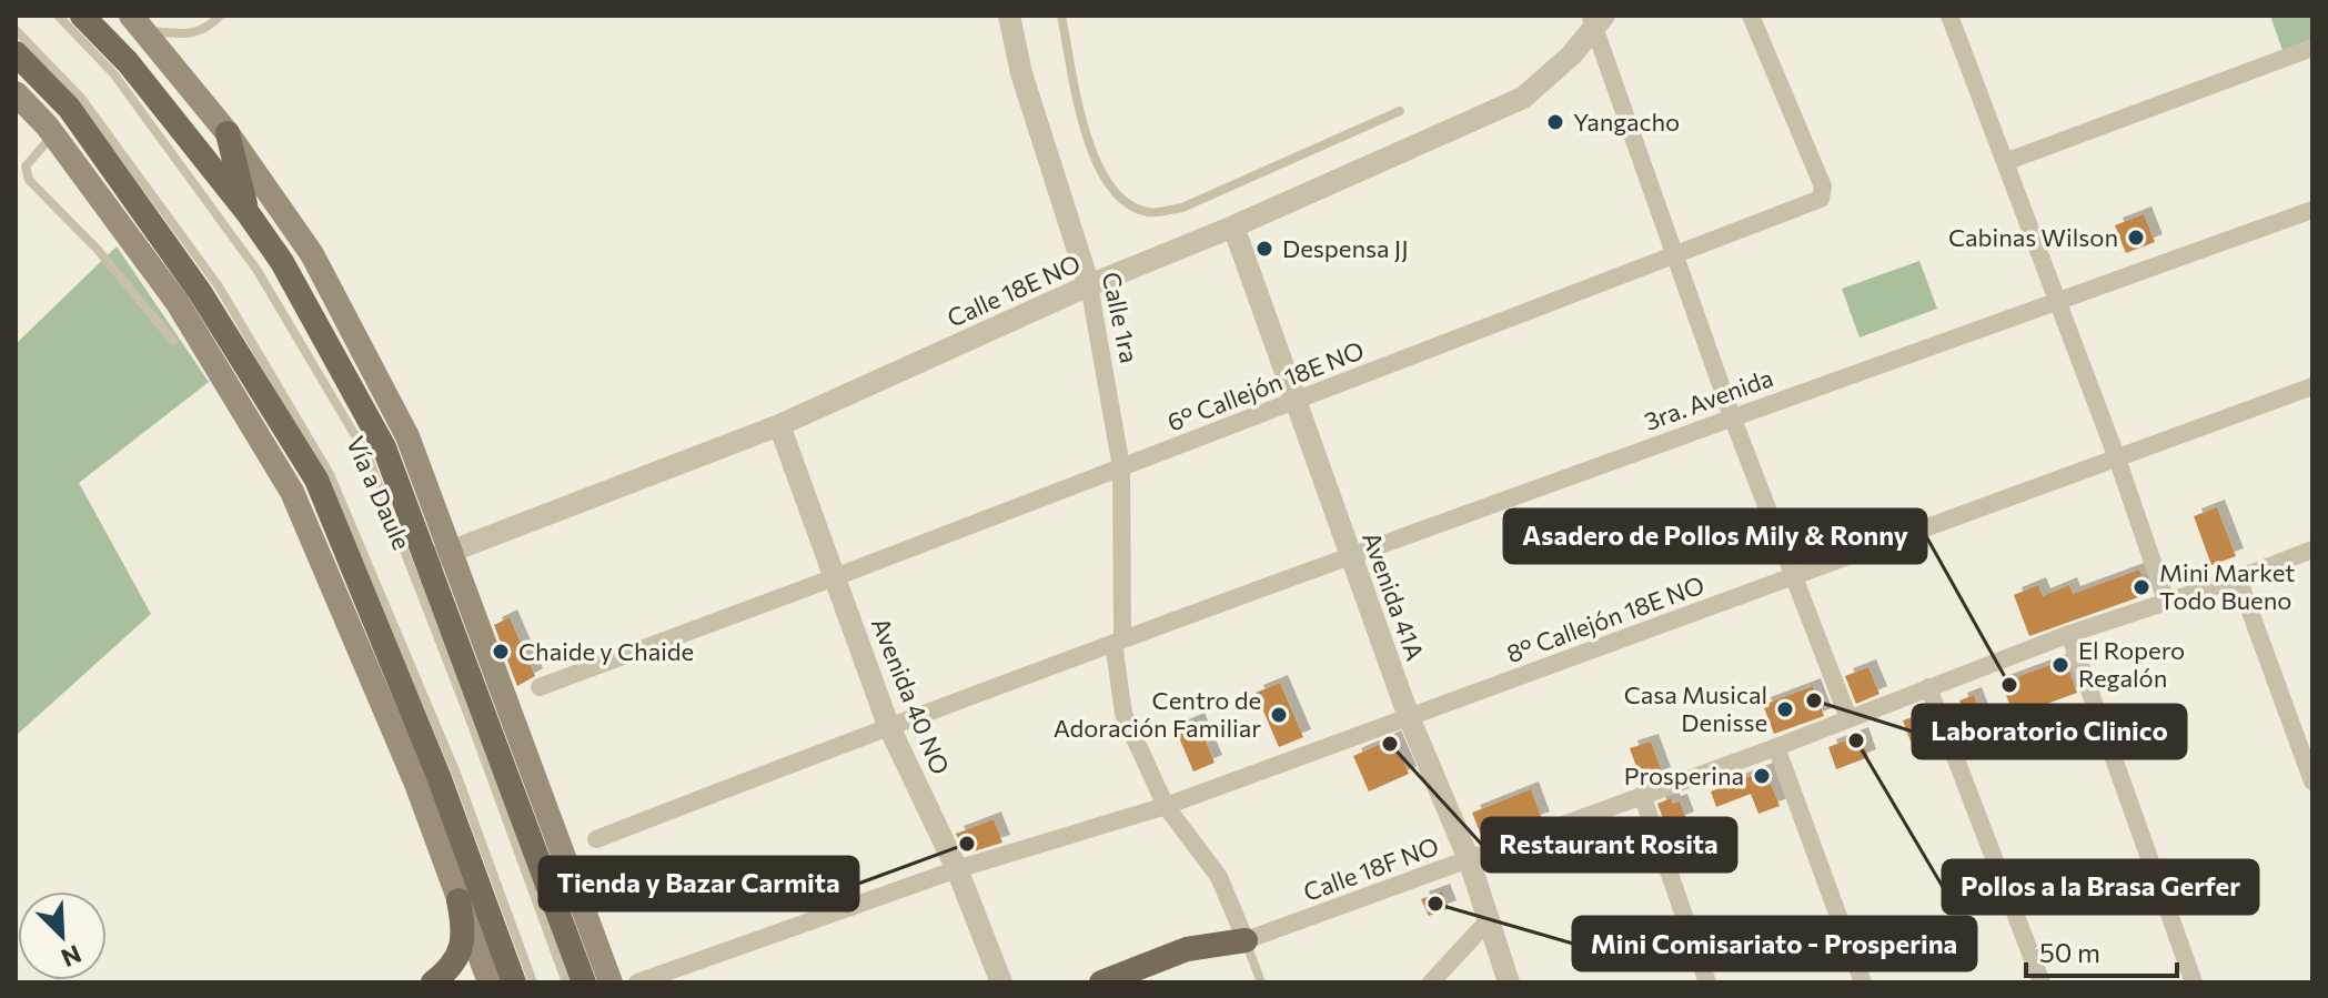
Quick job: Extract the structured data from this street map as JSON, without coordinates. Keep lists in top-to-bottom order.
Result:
{
  "streets": {
    "main road": ["Vía a Daule"],
    "street": [
      "Calle 18E NO",
      "Calle 1ra",
      "6° Callejón 18E NO",
      "3ra. Avenida",
      "Avenida 41A",
      "8° Callejón 18E NO",
      "Avenida 40 NO",
      "Calle 18F NO"
    ]
  },
  "crossings": [
    ["Calle 18E NO", "Calle 1ra"],
    ["Calle 18E NO", "Vía a Daule"],
    ["Calle 18E NO", "Avenida 41A"],
    ["Calle 18E NO", "Avenida 40 NO"],
    ["Calle 1ra", "6° Callejón 18E NO"],
    ["Calle 1ra", "3ra. Avenida"],
    ["Calle 1ra", "8° Callejón 18E NO"],
    ["Calle 1ra", "Calle 18F NO"],
    ["6° Callejón 18E NO", "Avenida 41A"],
    ["6° Callejón 18E NO", "Avenida 40 NO"],
    ["3ra. Avenida", "Avenida 41A"],
    ["3ra. Avenida", "Avenida 40 NO"],
    ["Avenida 41A", "8° Callejón 18E NO"],
    ["Avenida 41A", "Calle 18F NO"],
    ["8° Callejón 18E NO", "Avenida 40 NO"]
  ],
  "places": [
    "Yangacho",
    "Cabinas Wilson",
    "Despensa JJ",
    "Mini Market Todo Bueno",
    "Chaide y Chaide",
    "El Ropero Regalón",
    "Asadero de Pollos Mily & Ronny",
    "Laboratorio Clinico",
    "Casa Musical Denisse",
    "Centro de Adoración Familiar",
    "Pollos a la Brasa Gerfer",
    "Restaurant Rosita",
    "Prosperina",
    "Tienda y Bazar Carmita",
    "Mini Comisariato - Prosperina"
  ],
  "scale_bar": "50 m",
  "north": "bottom right"
}
